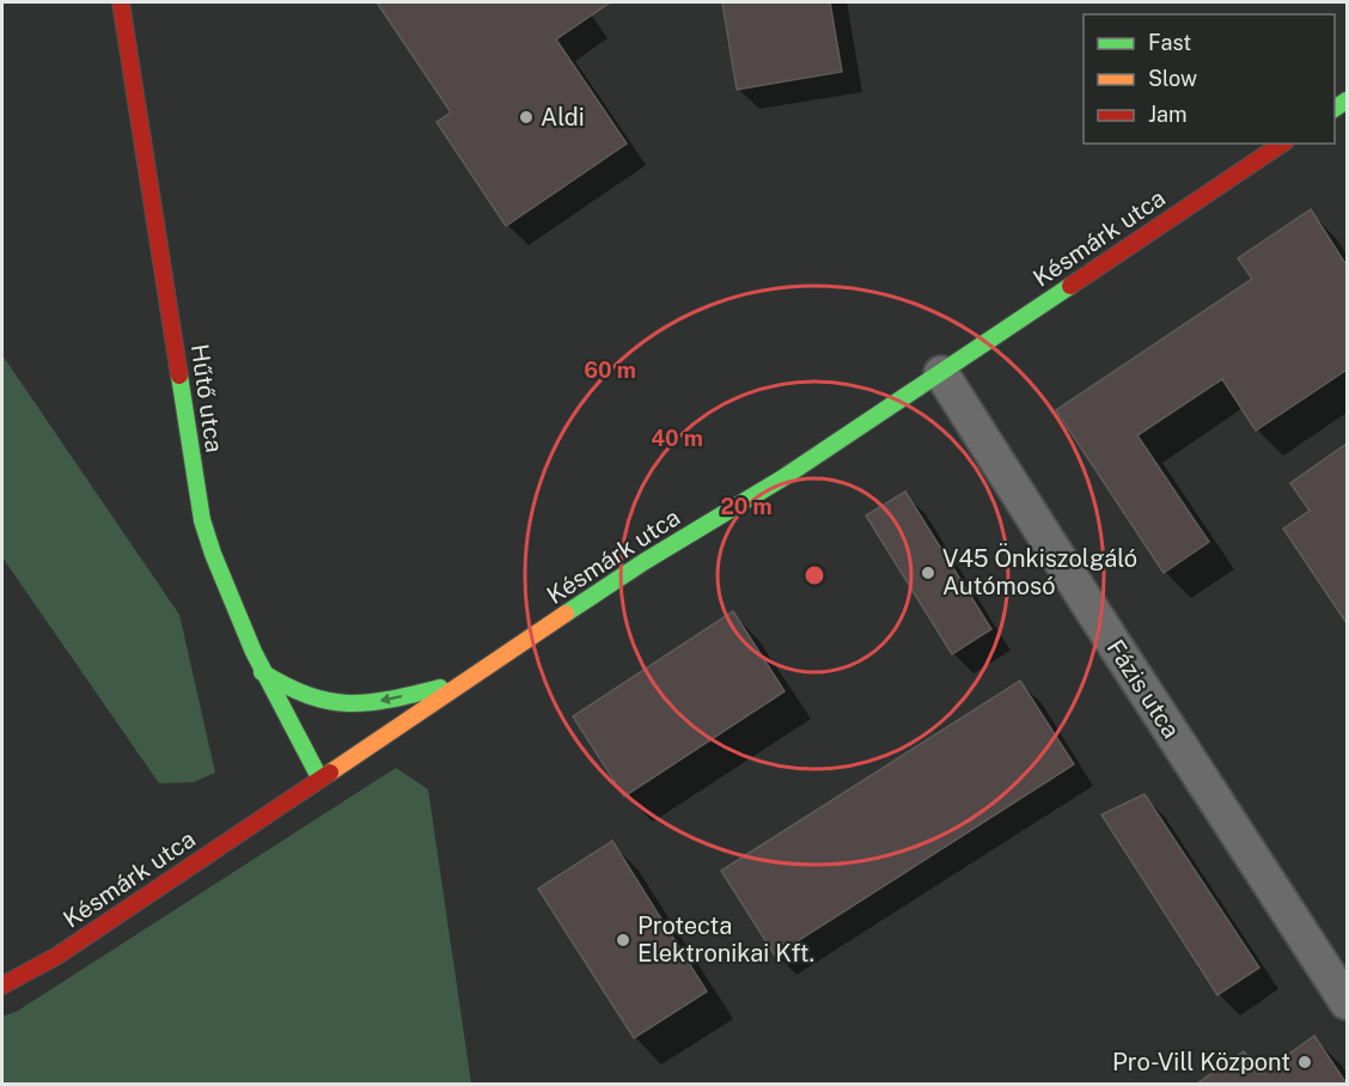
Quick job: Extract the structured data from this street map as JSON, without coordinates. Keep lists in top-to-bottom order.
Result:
{
  "streets": {
    "street": ["Késmárk utca", "Hűtő utca", "Fázis utca"]
  },
  "crossings": [
    ["Késmárk utca", "Hűtő utca"],
    ["Késmárk utca", "Fázis utca"]
  ],
  "places": [
    "Aldi",
    "V45 Önkiszolgáló Autómosó",
    "Protecta Elektronikai Kft.",
    "Pro-Vill Központ"
  ],
  "legend": ["Fast", "Slow", "Jam"],
  "rings": ["60 m", "40 m", "20 m"]
}
